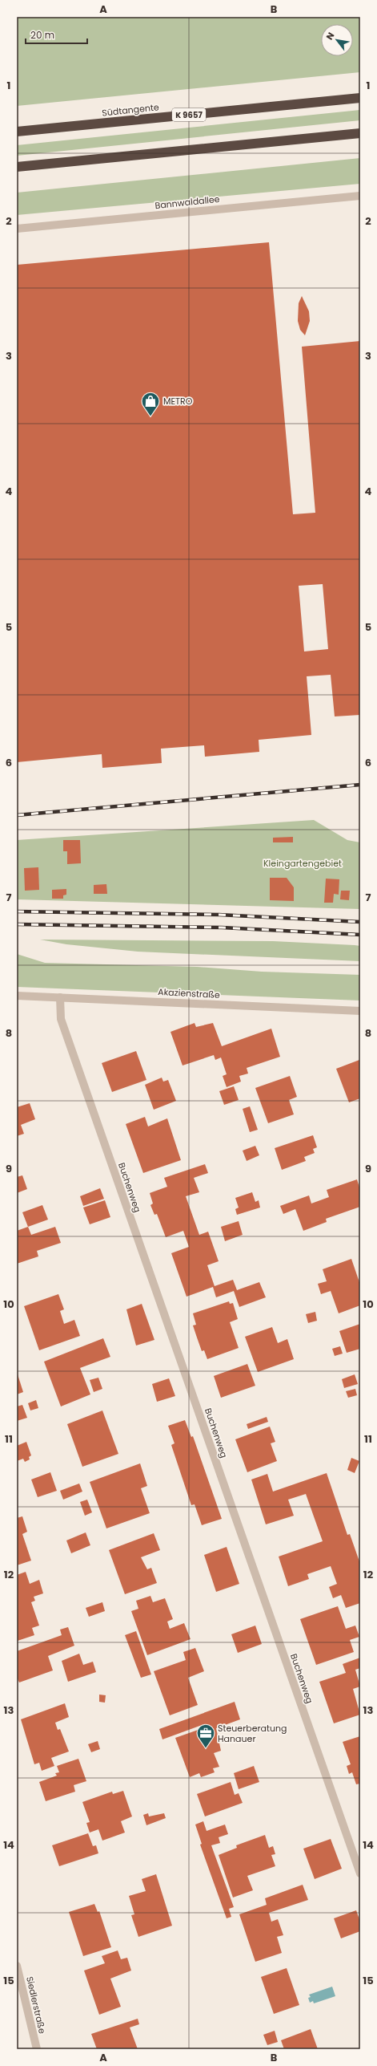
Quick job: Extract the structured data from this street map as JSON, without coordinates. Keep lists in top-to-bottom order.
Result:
{
  "streets": {
    "highway": ["Südtangente", "K 9657"],
    "street": [
      "Bannwaldallee",
      "Akazienstraße",
      "Buchenweg",
      "Siedlerstraße"
    ]
  },
  "crossings": [
    ["Akazienstraße", "Buchenweg"]
  ],
  "parks": ["Kleingartengebiet"],
  "places": {
    "shop": ["METRO"],
    "office": ["Steuerberatung Hanauer"]
  },
  "scale_bar": "20 m",
  "north": "top left",
  "grid": {
    "columns": ["A", "B"],
    "rows": [
      "1",
      "2",
      "3",
      "4",
      "5",
      "6",
      "7",
      "8",
      "9",
      "10",
      "11",
      "12",
      "13",
      "14",
      "15"
    ]
  }
}
